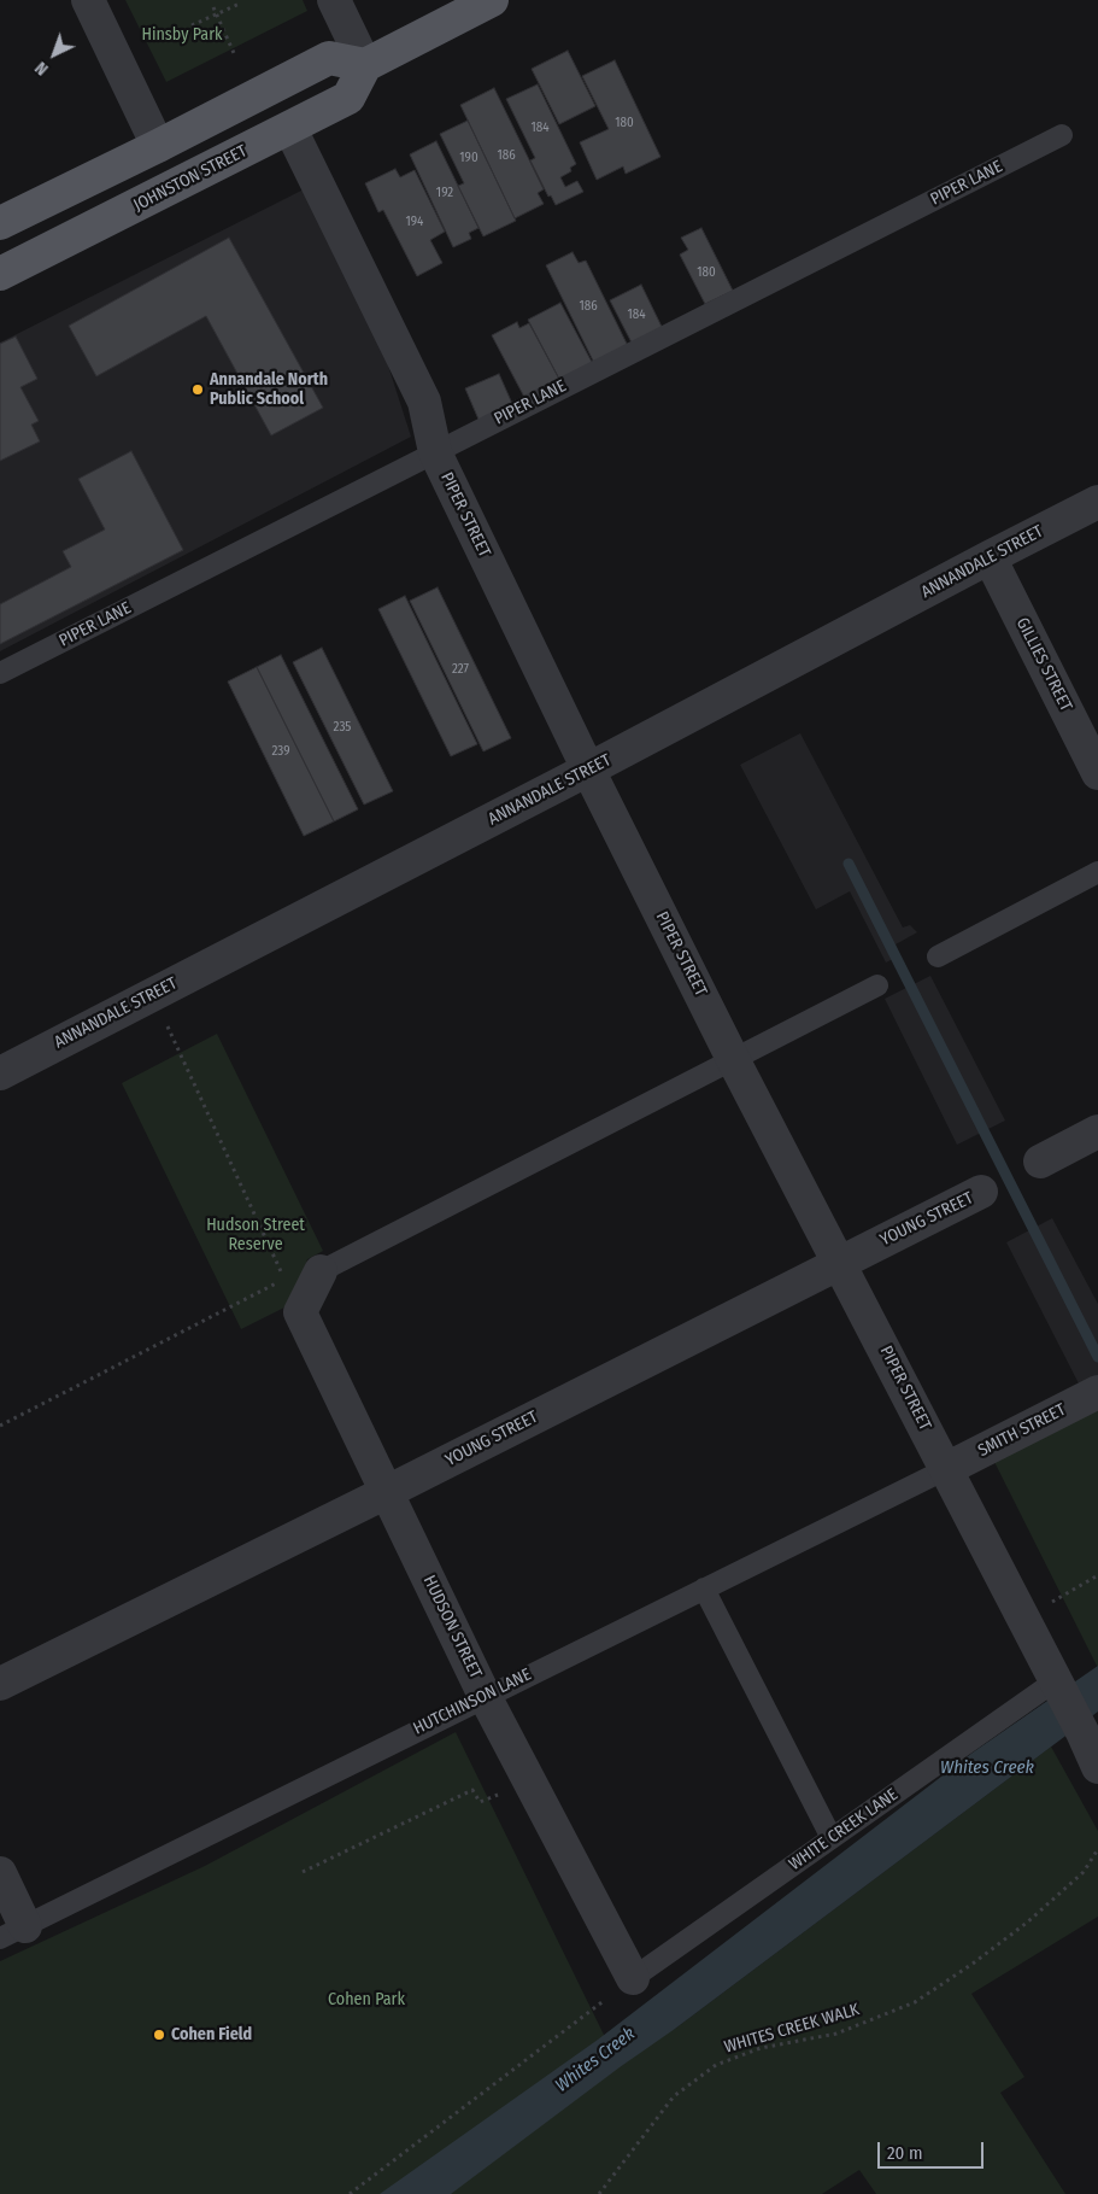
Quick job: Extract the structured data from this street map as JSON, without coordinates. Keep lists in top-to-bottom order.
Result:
{
  "streets": {
    "main road": ["JOHNSTON STREET"],
    "street": [
      "PIPER STREET",
      "ANNANDALE STREET",
      "GILLIES STREET",
      "YOUNG STREET",
      "SMITH STREET",
      "HUDSON STREET"
    ],
    "lane": ["PIPER LANE", "HUTCHINSON LANE", "WHITE CREEK LANE"],
    "path": ["WHITES CREEK WALK"]
  },
  "crossings": [
    ["JOHNSTON STREET", "PIPER STREET"],
    ["PIPER LANE", "PIPER STREET"],
    ["PIPER STREET", "ANNANDALE STREET"],
    ["PIPER STREET", "YOUNG STREET"],
    ["PIPER STREET", "SMITH STREET"],
    ["PIPER STREET", "HUTCHINSON LANE"],
    ["PIPER STREET", "WHITE CREEK LANE"],
    ["ANNANDALE STREET", "GILLIES STREET"],
    ["YOUNG STREET", "HUDSON STREET"],
    ["SMITH STREET", "HUTCHINSON LANE"],
    ["HUDSON STREET", "HUTCHINSON LANE"],
    ["HUDSON STREET", "WHITE CREEK LANE"]
  ],
  "water": ["Whites Creek"],
  "parks": ["Hinsby Park", "Hudson Street Reserve", "Cohen Park"],
  "places": ["Annandale North Public School", "Cohen Field"],
  "house_numbers": [
    "180",
    "184",
    "186",
    "190",
    "192",
    "194",
    "180",
    "186",
    "184",
    "227",
    "235",
    "239"
  ],
  "scale_bar": "20 m",
  "north": "bottom left"
}
